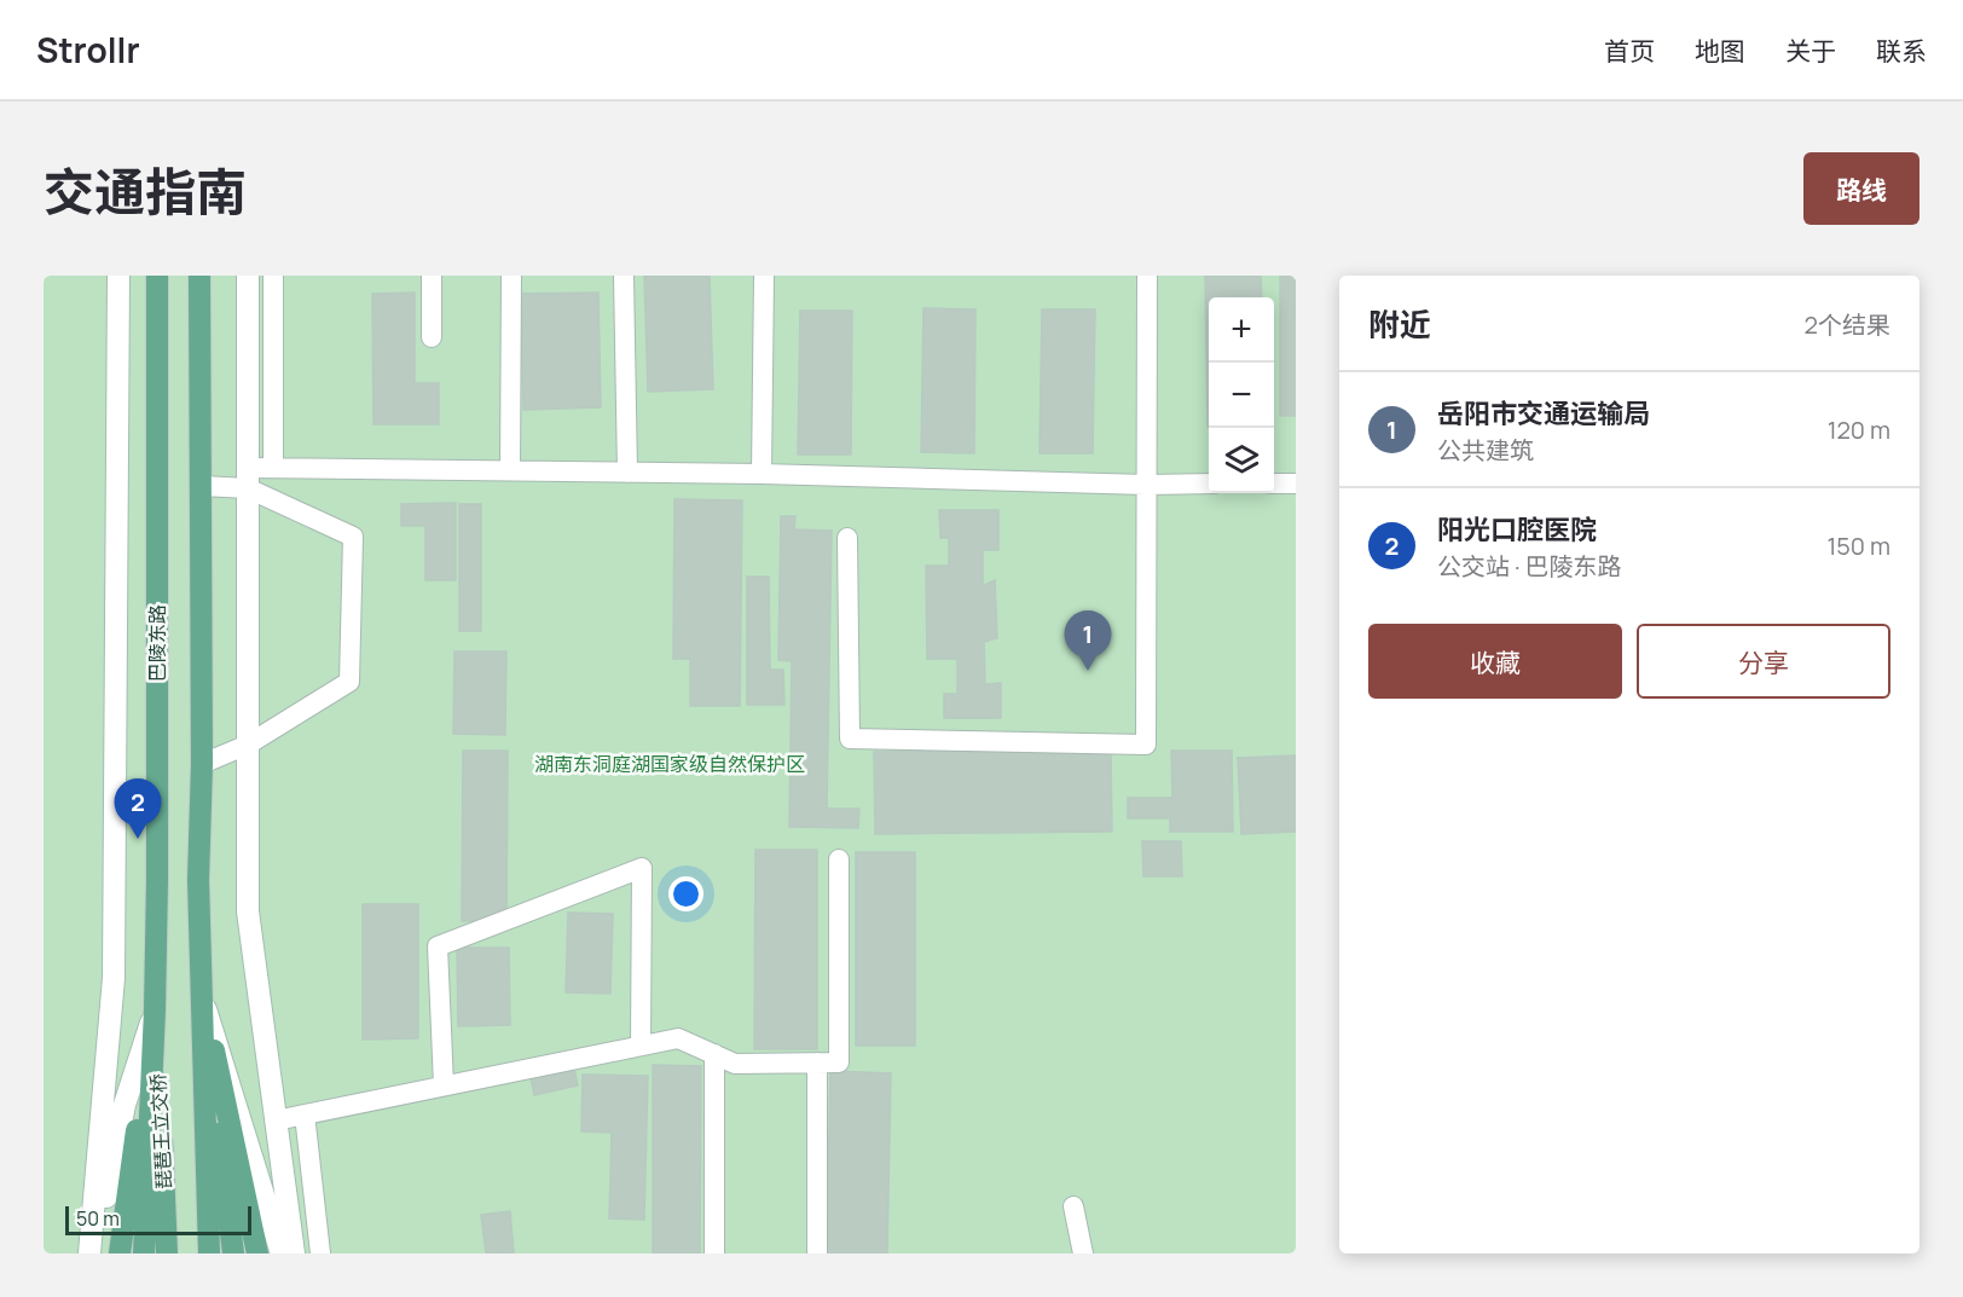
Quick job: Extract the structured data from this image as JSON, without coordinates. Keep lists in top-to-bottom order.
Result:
{
  "streets": {
    "main road": ["巴陵东路", "琵琶王立交桥"]
  },
  "crossings": [
    ["巴陵东路", "琵琶王立交桥"]
  ],
  "parks": ["湖南东洞庭湖国家级自然保护区"],
  "scale_bar": "50 m",
  "page": {
    "header": "Strollr",
    "nav": [
      "首页",
      "地图",
      "关于",
      "联系"
    ],
    "title": "交通指南",
    "buttons": [
      "路线",
      ["收藏", "分享"]
    ],
    "heading": ["附近", "2个结果"],
    "map_buttons": ["+", "−"],
    "list": [
      {
        "mark": "1",
        "name": "岳阳市交通运输局",
        "note": "公共建筑",
        "value": "120 m"
      },
      {
        "mark": "2",
        "name": "阳光口腔医院",
        "note": "公交站 · 巴陵东路",
        "value": "150 m"
      }
    ],
    "pins": ["1", "2"],
    "scale": "50 m"
  }
}
